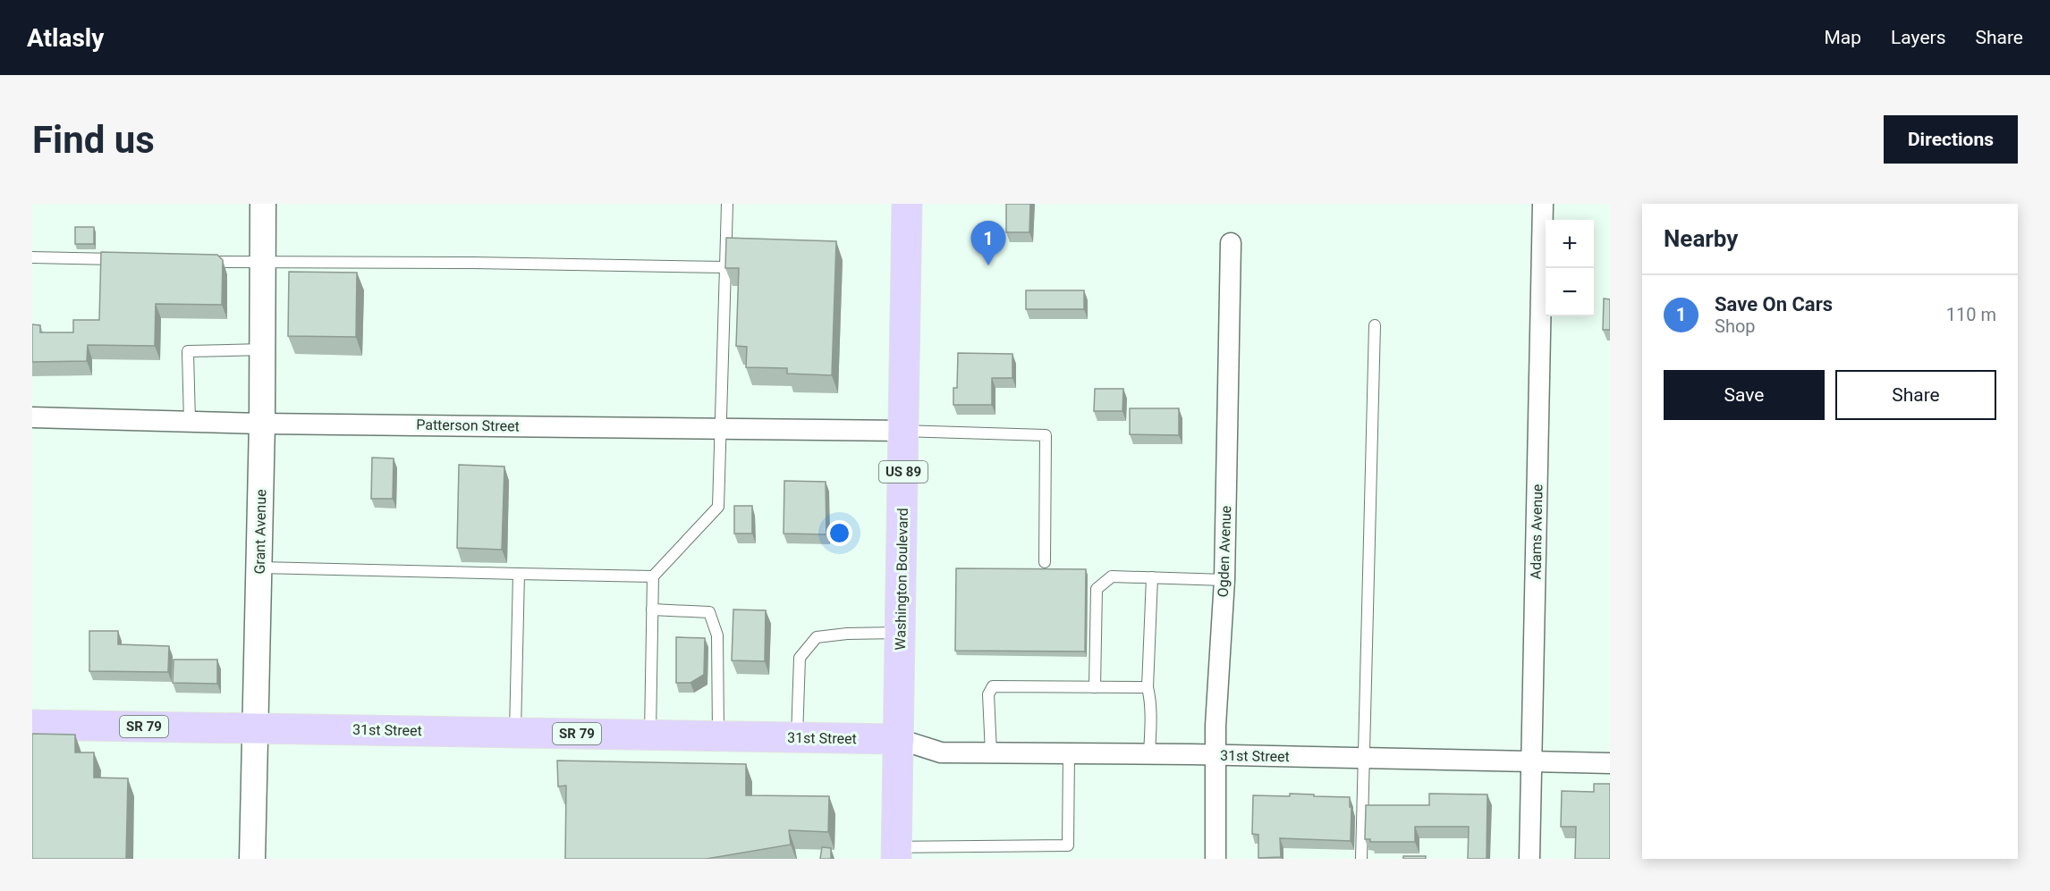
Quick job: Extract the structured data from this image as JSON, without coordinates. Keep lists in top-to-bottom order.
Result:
{
  "streets": {
    "main road": [
      "US 89",
      "Washington Boulevard",
      "SR 79",
      "31st Street"
    ],
    "street": [
      "Patterson Street",
      "Grant Avenue",
      "Adams Avenue",
      "Ogden Avenue"
    ]
  },
  "crossings": [
    ["Patterson Street", "Grant Avenue"],
    ["Patterson Street", "Washington Boulevard"],
    ["Grant Avenue", "31st Street"],
    ["Adams Avenue", "31st Street"],
    ["Ogden Avenue", "31st Street"],
    ["Washington Boulevard", "31st Street"]
  ],
  "page": {
    "header": "Atlasly",
    "nav": ["Map", "Layers", "Share"],
    "buttons": [
      "Directions",
      ["Save", "Share"]
    ],
    "title": "Find us",
    "heading": "Nearby",
    "map_buttons": ["+", "−"],
    "pins": "1",
    "list": [
      {
        "mark": "1",
        "name": "Save On Cars",
        "note": "Shop",
        "value": "110 m"
      }
    ]
  }
}
